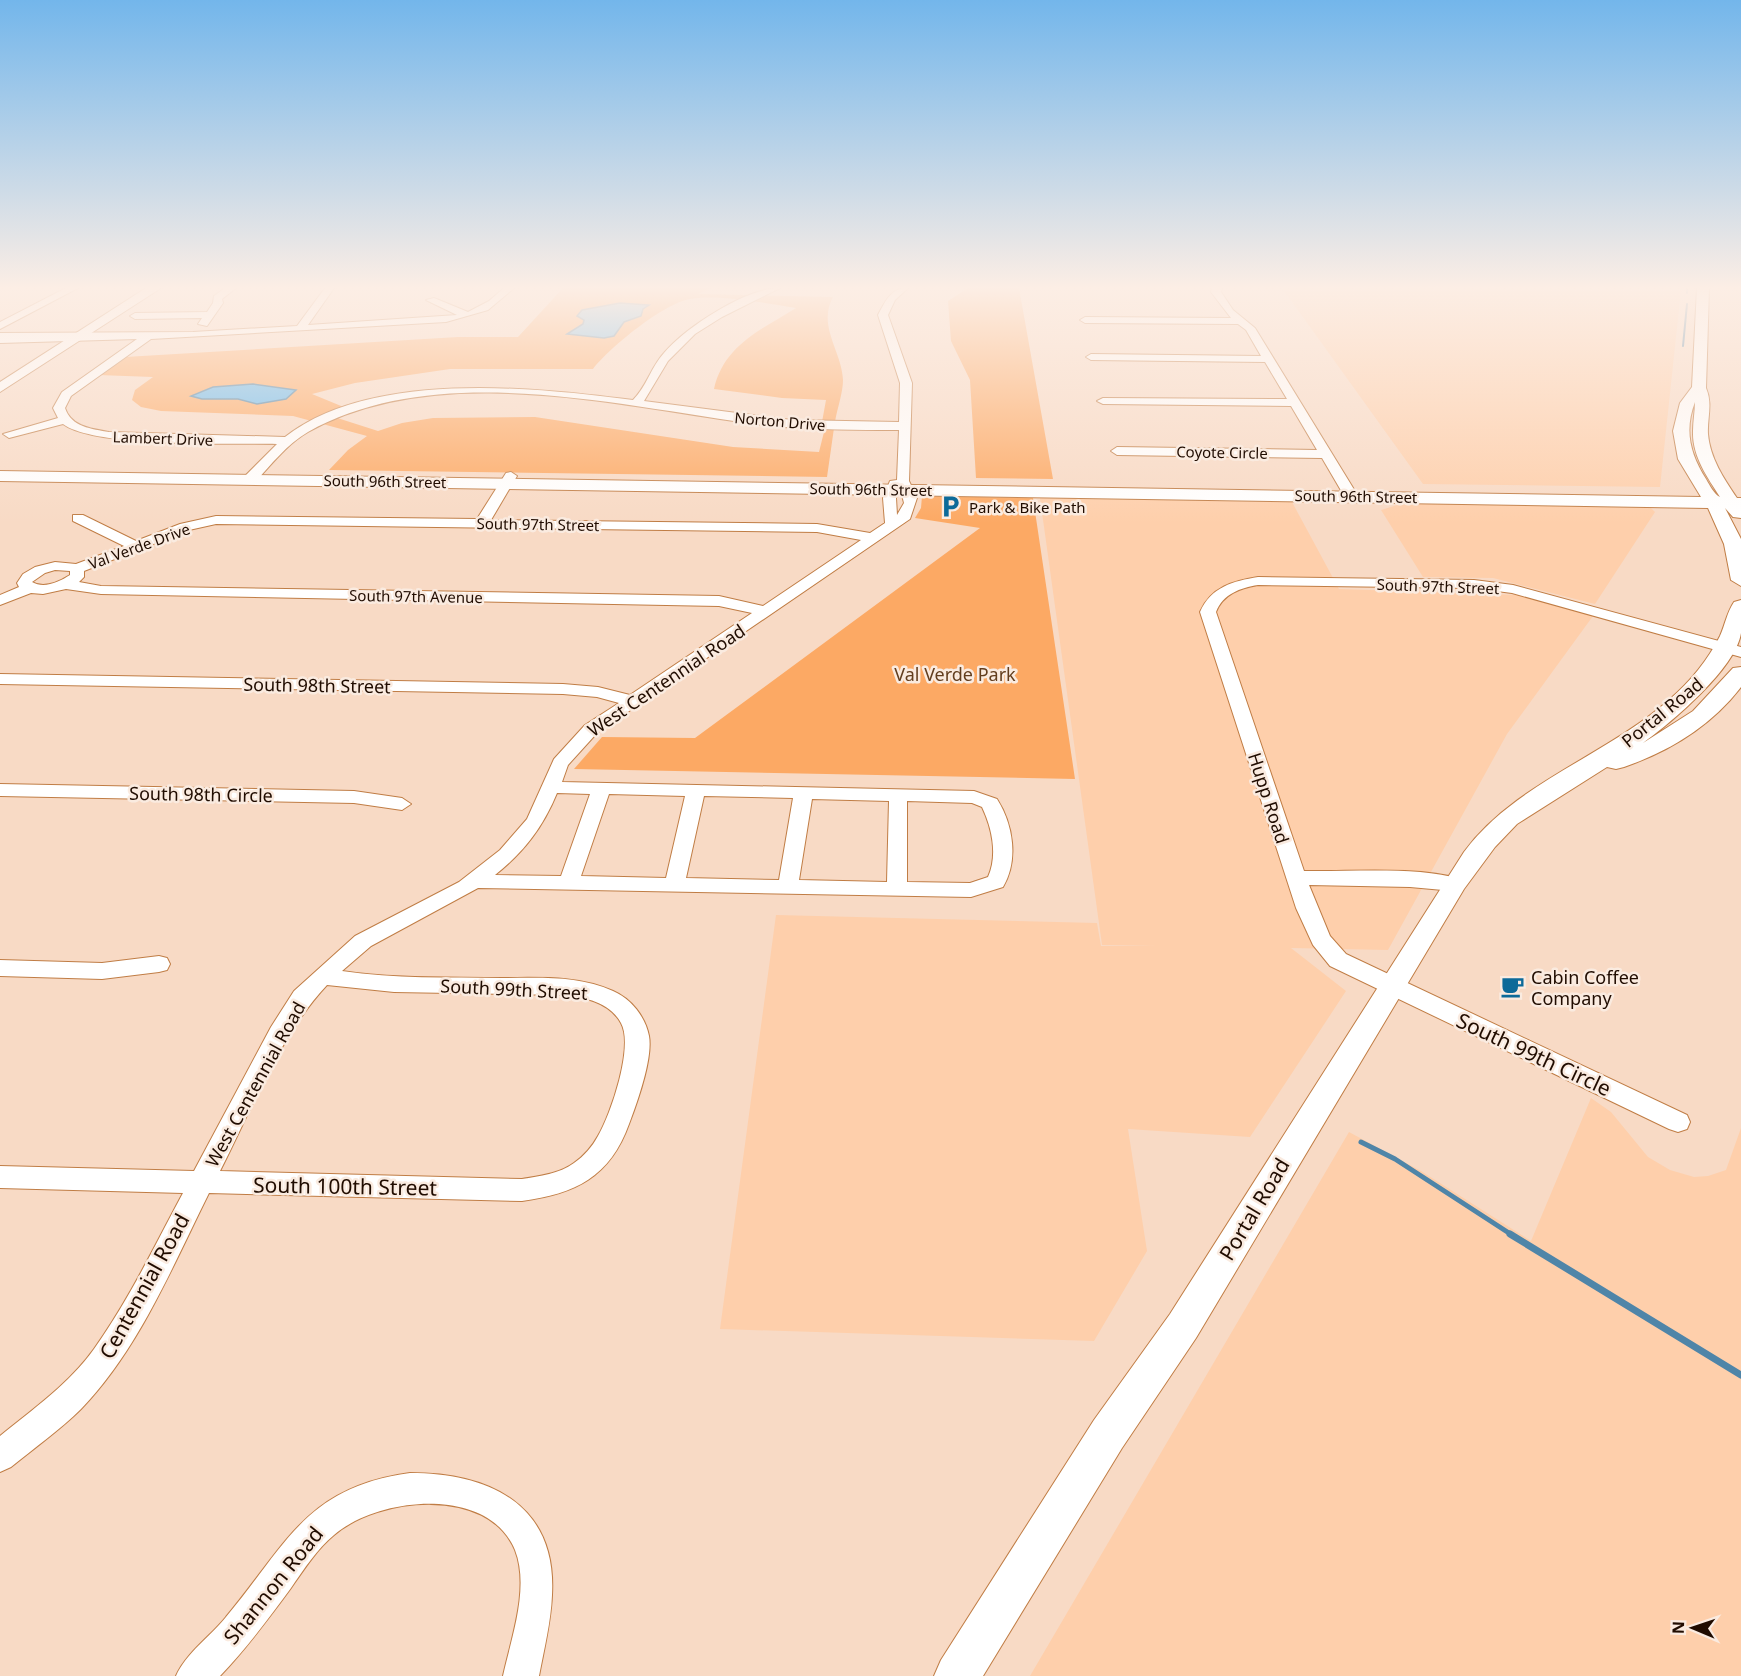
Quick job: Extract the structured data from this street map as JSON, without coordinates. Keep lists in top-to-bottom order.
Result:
{
  "streets": {
    "main road": ["South 96th Street", "Portal Road"],
    "street": [
      "Norton Drive",
      "Lambert Drive",
      "Coyote Circle",
      "South 97th Street",
      "Val Verde Drive",
      "South 97th Avenue",
      "West Centennial Road",
      "South 98th Street",
      "South 98th Circle",
      "Hupp Road",
      "South 99th Street",
      "South 99th Circle",
      "South 100th Street",
      "Centennial Road",
      "Shannon Road"
    ]
  },
  "crossings": [
    ["Norton Drive", "Lambert Drive"],
    ["Norton Drive", "South 96th Street"],
    ["Norton Drive", "West Centennial Road"],
    ["South 96th Street", "West Centennial Road"],
    ["South 97th Street", "Val Verde Drive"],
    ["South 97th Street", "West Centennial Road"],
    ["South 97th Street", "Portal Road"],
    ["South 97th Street", "Hupp Road"],
    ["Val Verde Drive", "South 97th Avenue"],
    ["South 97th Avenue", "West Centennial Road"],
    ["West Centennial Road", "South 98th Street"],
    ["West Centennial Road", "South 99th Street"],
    ["West Centennial Road", "South 100th Street"],
    ["West Centennial Road", "Centennial Road"],
    ["Portal Road", "Hupp Road"],
    ["Portal Road", "South 99th Circle"],
    ["Hupp Road", "South 99th Circle"],
    ["South 99th Street", "South 100th Street"],
    ["South 100th Street", "Centennial Road"]
  ],
  "parks": ["Val Verde Park"],
  "places": {
    "parking": ["Park & Bike Path"],
    "cafe": ["Cabin Coffee Company"]
  },
  "north": "left"
}
